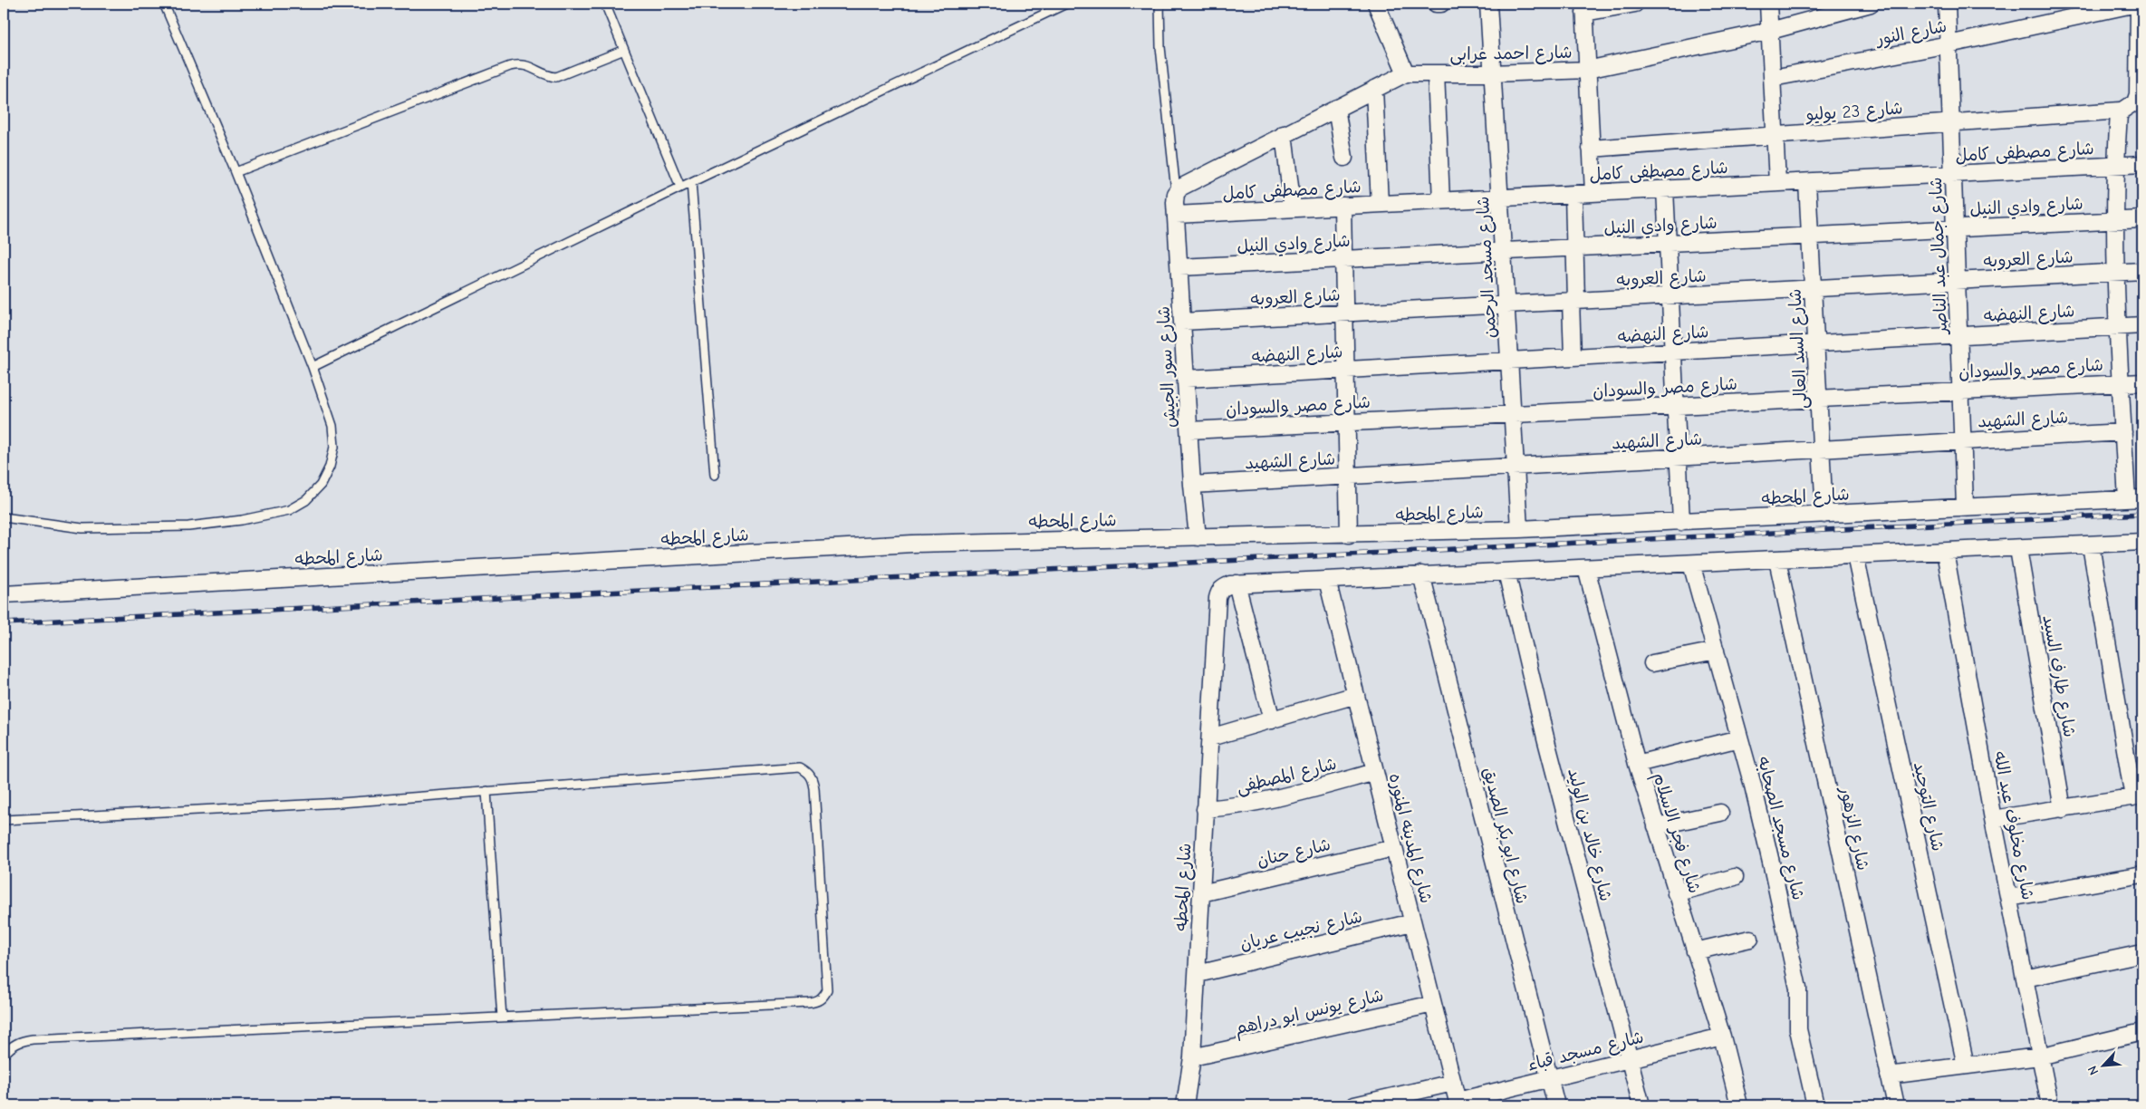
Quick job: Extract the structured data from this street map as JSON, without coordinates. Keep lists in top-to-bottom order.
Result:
{
  "streets": {
    "street": [
      "شارع النور",
      "شارع احمد عرابى",
      "شارع 23 يوليو",
      "شارع مصطفى كامل",
      "شارع وادي النيل",
      "شارع جمال عبد الناصر",
      "شارع العروبه",
      "شارع مسجد الرحمن",
      "شارع النهضه",
      "شارع السد العالى",
      "شارع سور الجيش",
      "شارع مصر والسودان",
      "شارع الشهيد",
      "شارع المحطه",
      "شارع طارف السيد",
      "شارع المصطفى",
      "شارع التوحيد",
      "شارع مخلوف عبد الله",
      "شارع مسجد الصحابه",
      "شارع الزهور",
      "شارع فجر الاسلام",
      "شارع خالد بن الوليد",
      "شارع ابو بكر الصديق",
      "شارع المدينه المنوره",
      "شارع حنان",
      "شارع نجيب عريان",
      "شارع يونس ابو دراهم",
      "شارع مسجد قباء"
    ]
  },
  "crossings": [
    ["شارع النور", "شارع جمال عبد الناصر"],
    ["شارع احمد عرابى", "شارع مسجد الرحمن"],
    ["شارع احمد عرابى", "شارع سور الجيش"],
    ["شارع 23 يوليو", "شارع جمال عبد الناصر"],
    ["شارع مصطفى كامل", "شارع جمال عبد الناصر"],
    ["شارع مصطفى كامل", "شارع مسجد الرحمن"],
    ["شارع مصطفى كامل", "شارع السد العالى"],
    ["شارع مصطفى كامل", "شارع سور الجيش"],
    ["شارع وادي النيل", "شارع جمال عبد الناصر"],
    ["شارع وادي النيل", "شارع مسجد الرحمن"],
    ["شارع وادي النيل", "شارع السد العالى"],
    ["شارع وادي النيل", "شارع سور الجيش"],
    ["شارع جمال عبد الناصر", "شارع العروبه"],
    ["شارع جمال عبد الناصر", "شارع النهضه"],
    ["شارع جمال عبد الناصر", "شارع مصر والسودان"],
    ["شارع جمال عبد الناصر", "شارع الشهيد"],
    ["شارع جمال عبد الناصر", "شارع المحطه"],
    ["شارع العروبه", "شارع مسجد الرحمن"],
    ["شارع العروبه", "شارع السد العالى"],
    ["شارع العروبه", "شارع سور الجيش"],
    ["شارع مسجد الرحمن", "شارع النهضه"],
    ["شارع مسجد الرحمن", "شارع مصر والسودان"],
    ["شارع مسجد الرحمن", "شارع الشهيد"],
    ["شارع مسجد الرحمن", "شارع المحطه"],
    ["شارع النهضه", "شارع السد العالى"],
    ["شارع النهضه", "شارع سور الجيش"],
    ["شارع السد العالى", "شارع مصر والسودان"],
    ["شارع السد العالى", "شارع الشهيد"],
    ["شارع السد العالى", "شارع المحطه"],
    ["شارع سور الجيش", "شارع مصر والسودان"],
    ["شارع سور الجيش", "شارع الشهيد"],
    ["شارع سور الجيش", "شارع المحطه"],
    ["شارع المحطه", "شارع طارف السيد"],
    ["شارع المحطه", "شارع المصطفى"],
    ["شارع المحطه", "شارع التوحيد"],
    ["شارع المحطه", "شارع مخلوف عبد الله"],
    ["شارع المحطه", "شارع مسجد الصحابه"],
    ["شارع المحطه", "شارع الزهور"],
    ["شارع المحطه", "شارع فجر الاسلام"],
    ["شارع المحطه", "شارع خالد بن الوليد"],
    ["شارع المحطه", "شارع ابو بكر الصديق"],
    ["شارع المحطه", "شارع المدينه المنوره"],
    ["شارع المحطه", "شارع حنان"],
    ["شارع المحطه", "شارع نجيب عريان"],
    ["شارع المحطه", "شارع يونس ابو دراهم"],
    ["شارع المصطفى", "شارع المدينه المنوره"],
    ["شارع فجر الاسلام", "شارع مسجد قباء"],
    ["شارع خالد بن الوليد", "شارع مسجد قباء"],
    ["شارع ابو بكر الصديق", "شارع مسجد قباء"],
    ["شارع المدينه المنوره", "شارع حنان"],
    ["شارع المدينه المنوره", "شارع نجيب عريان"],
    ["شارع المدينه المنوره", "شارع يونس ابو دراهم"],
    ["شارع المدينه المنوره", "شارع مسجد قباء"]
  ],
  "north": "bottom left"
}
